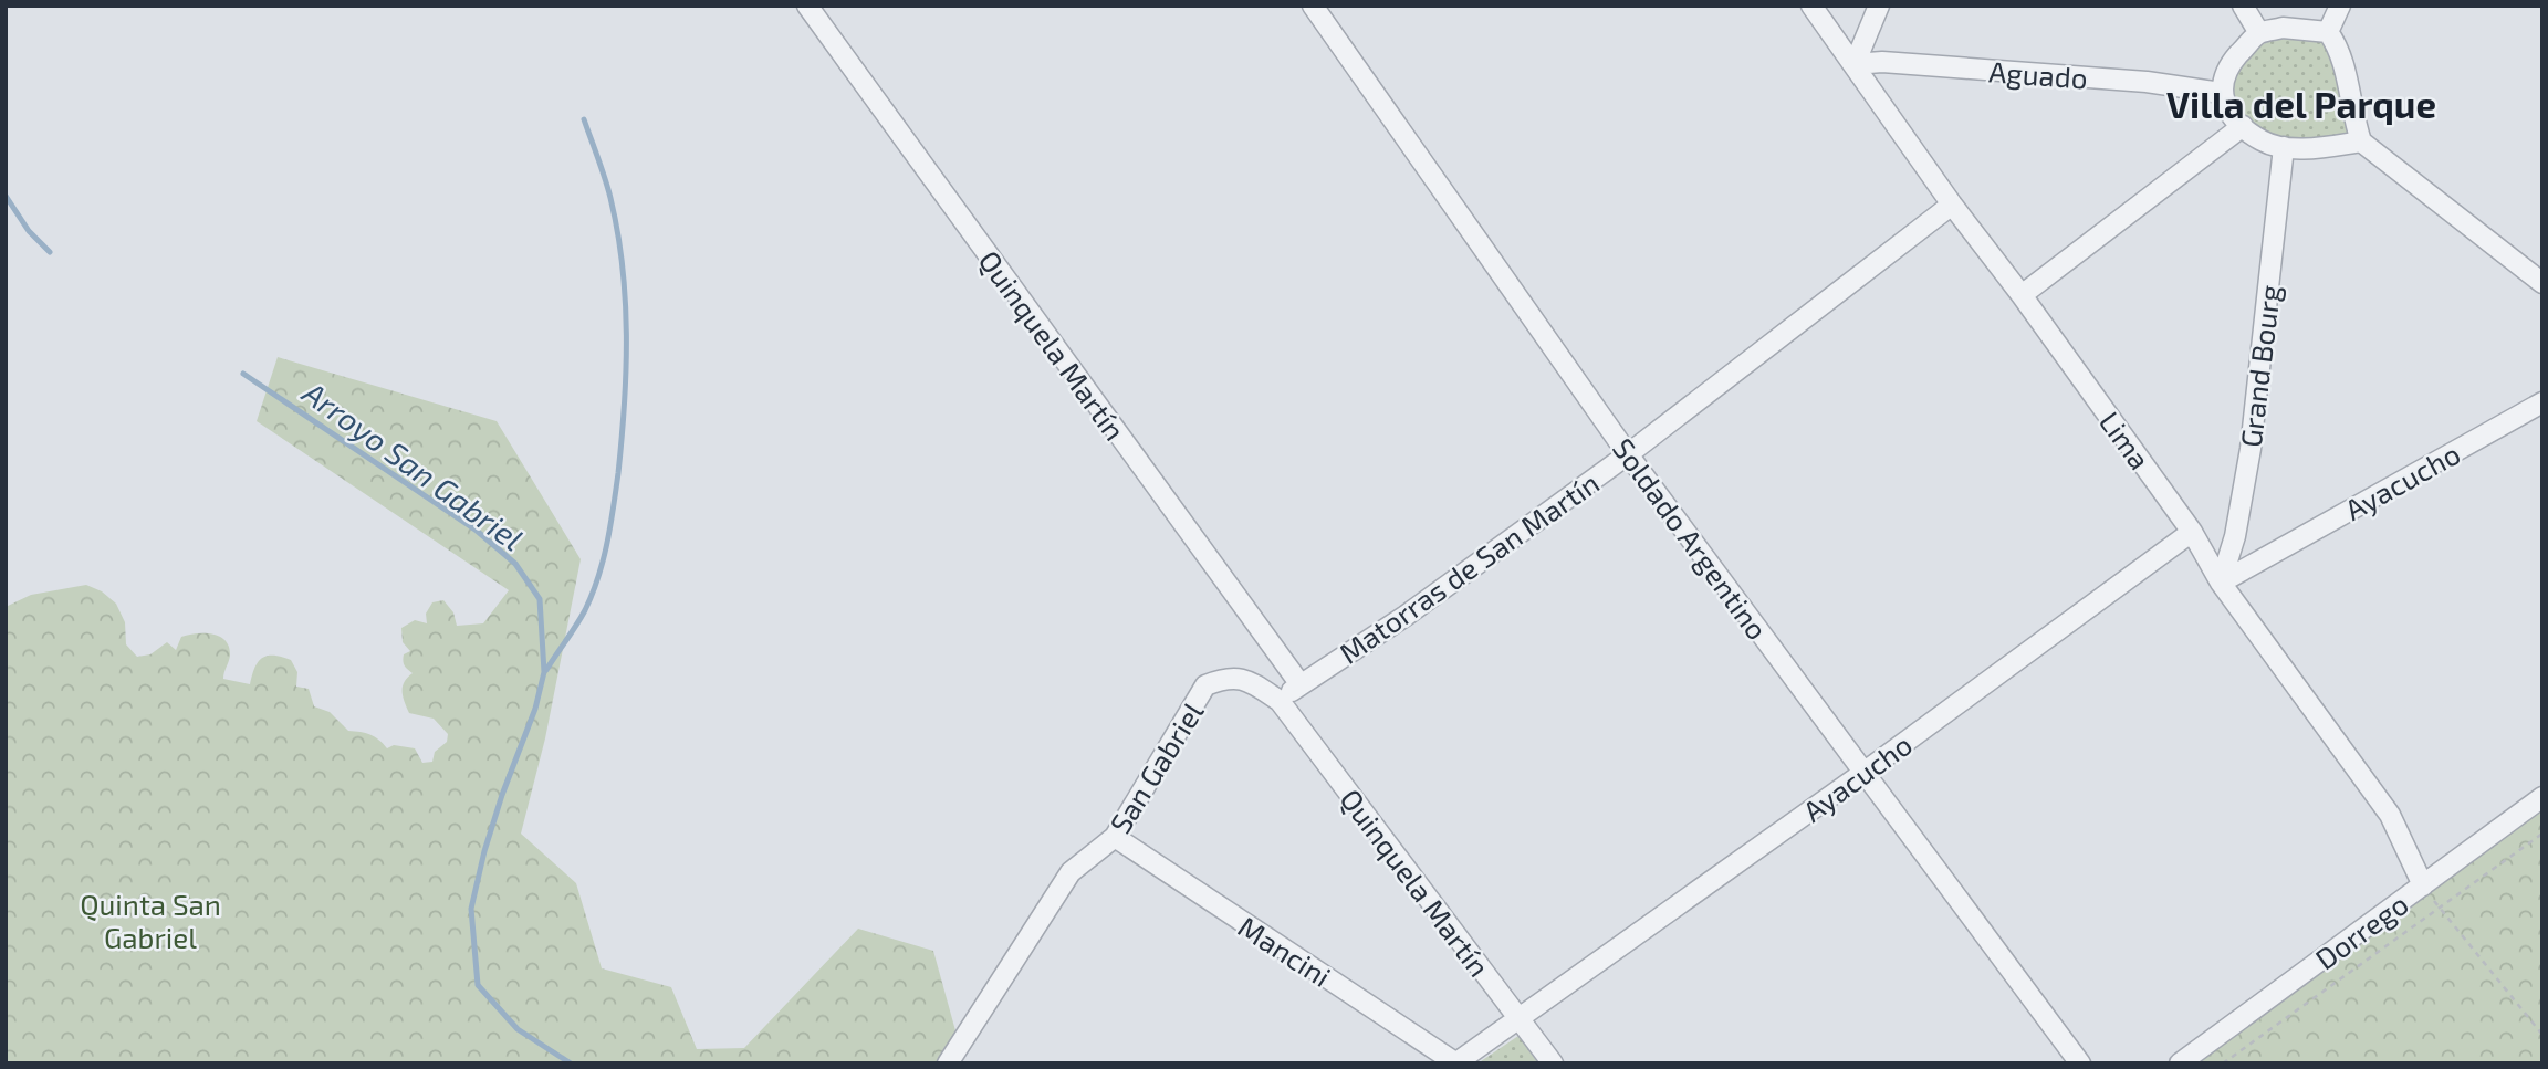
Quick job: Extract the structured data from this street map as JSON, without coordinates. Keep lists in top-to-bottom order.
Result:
{
  "streets": {
    "street": [
      "Aguado",
      "Quinquela Martín",
      "Grand Bourg",
      "Lima",
      "Ayacucho",
      "Soldado Argentino",
      "Matorras de San Martín",
      "San Gabriel",
      "Dorrego",
      "Mancini"
    ]
  },
  "crossings": [
    ["Aguado", "Grand Bourg"],
    ["Aguado", "Lima"],
    ["Quinquela Martín", "Ayacucho"],
    ["Quinquela Martín", "Matorras de San Martín"],
    ["Quinquela Martín", "San Gabriel"],
    ["Grand Bourg", "Lima"],
    ["Grand Bourg", "Ayacucho"],
    ["Lima", "Ayacucho"],
    ["Lima", "Matorras de San Martín"],
    ["Lima", "Dorrego"],
    ["Ayacucho", "Soldado Argentino"],
    ["Ayacucho", "Mancini"],
    ["Soldado Argentino", "Matorras de San Martín"],
    ["Matorras de San Martín", "San Gabriel"],
    ["San Gabriel", "Mancini"]
  ],
  "districts": ["Villa del Parque"],
  "water": ["Arroyo San Gabriel"],
  "parks": ["Quinta San Gabriel"]
}
